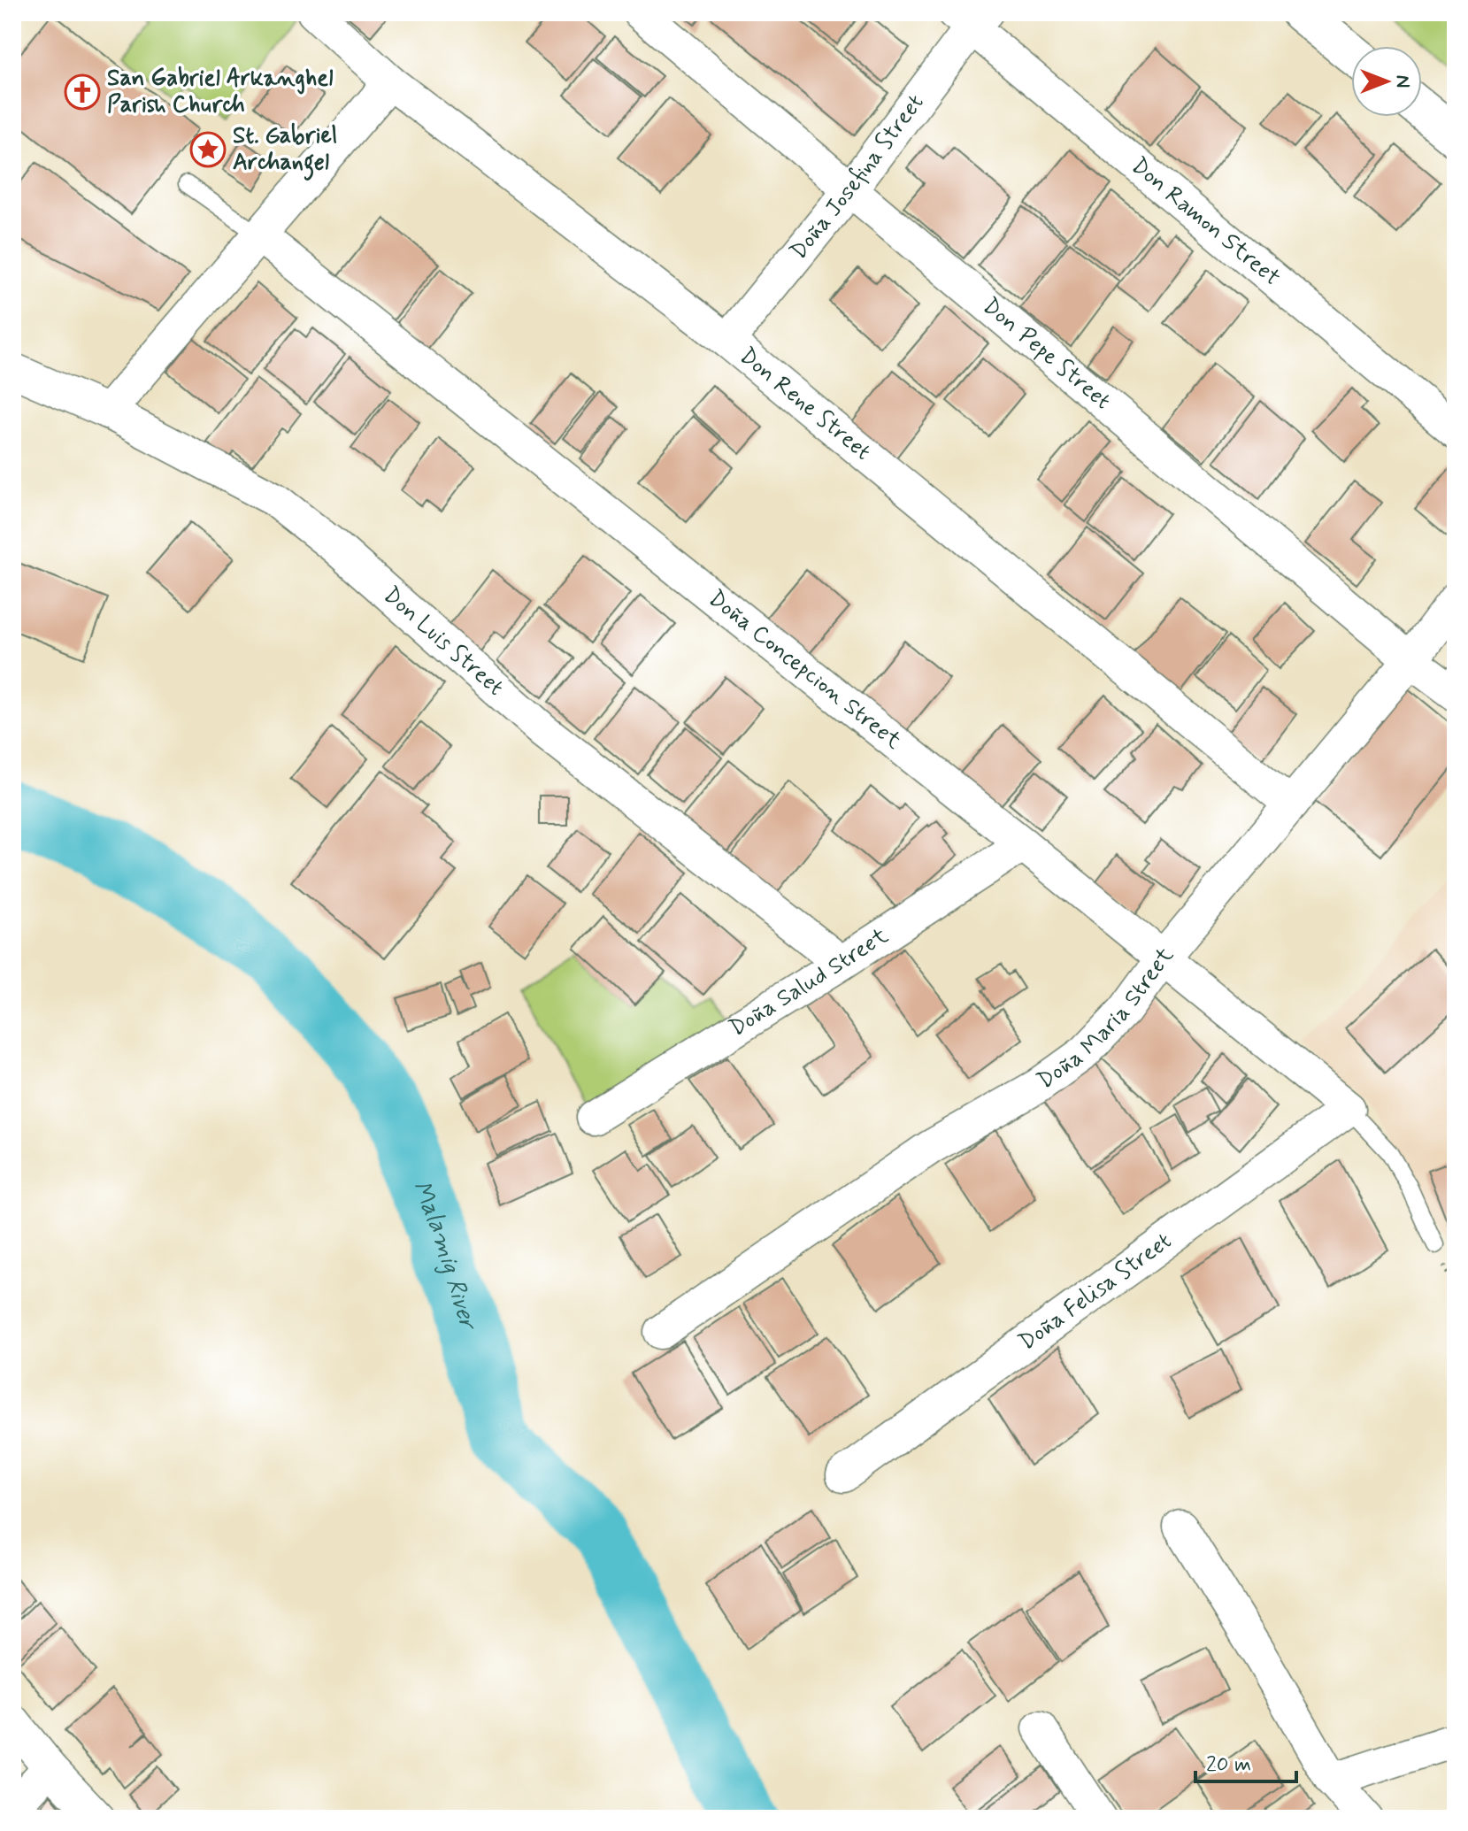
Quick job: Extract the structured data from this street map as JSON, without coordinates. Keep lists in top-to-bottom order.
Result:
{
  "streets": {
    "street": [
      "Doña Josefina Street",
      "Don Ramon Street",
      "Don Pepe Street",
      "Don Rene Street",
      "Don Luis Street",
      "Doña Concepcion Street",
      "Doña Salud Street",
      "Doña Maria Street",
      "Doña Felisa Street"
    ]
  },
  "crossings": [
    ["Doña Josefina Street", "Don Ramon Street"],
    ["Doña Josefina Street", "Don Pepe Street"],
    ["Doña Josefina Street", "Don Rene Street"],
    ["Don Pepe Street", "Doña Maria Street"],
    ["Don Rene Street", "Doña Maria Street"],
    ["Don Luis Street", "Doña Salud Street"],
    ["Doña Concepcion Street", "Doña Salud Street"],
    ["Doña Concepcion Street", "Doña Maria Street"],
    ["Doña Concepcion Street", "Doña Felisa Street"]
  ],
  "water": ["Malamig River"],
  "places": {
    "church": ["San Gabriel Arkanghel Parish Church"],
    "place": ["St. Gabriel Archangel"]
  },
  "scale_bar": "20 m",
  "north": "right"
}
